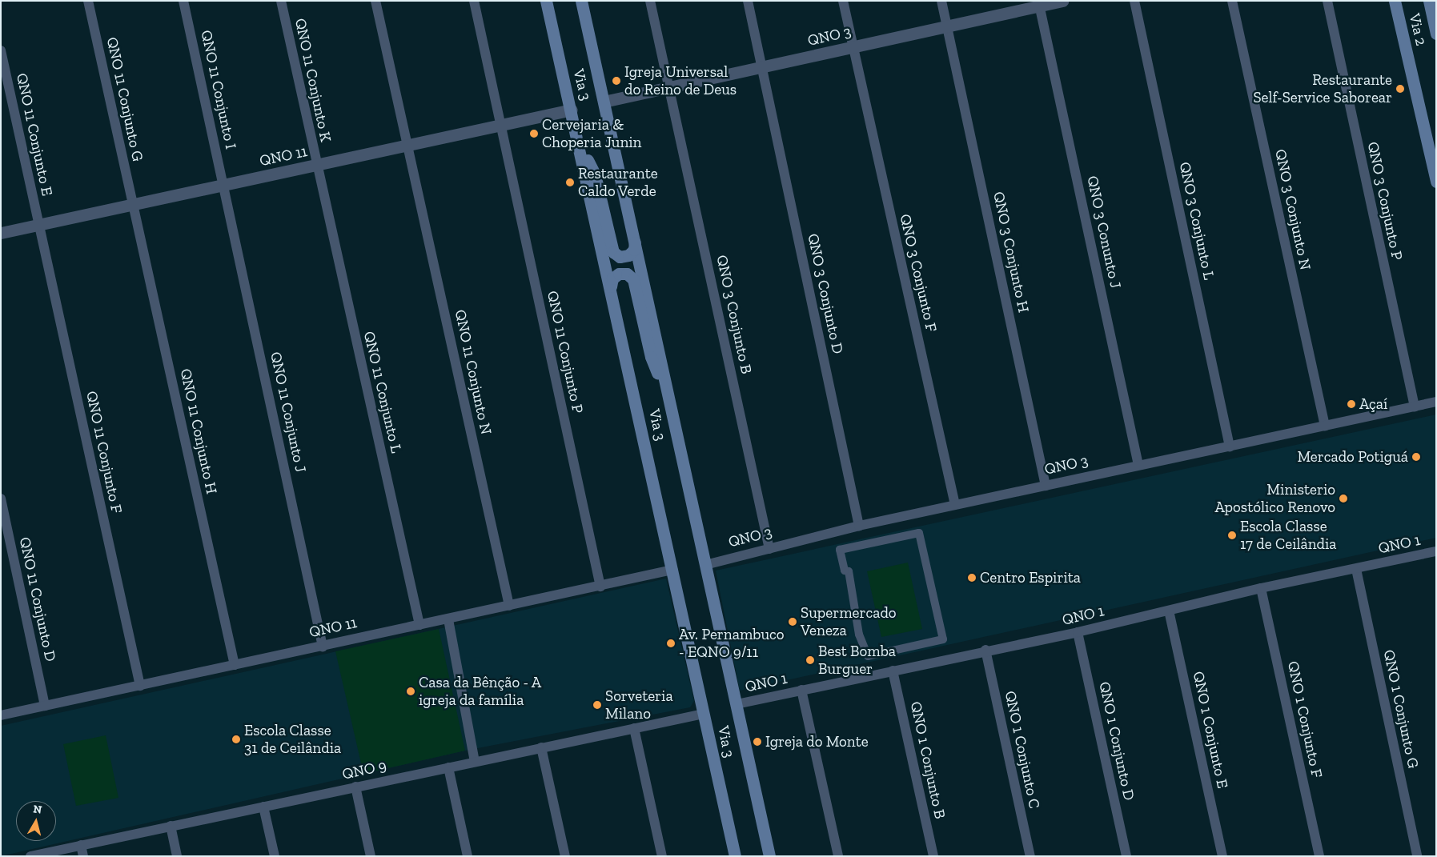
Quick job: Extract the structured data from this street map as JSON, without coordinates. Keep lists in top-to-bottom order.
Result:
{
  "streets": {
    "main road": ["Via 2", "Via 3"],
    "street": [
      "QNO 3",
      "QNO 11 Conjunto K",
      "QNO 11 Conjunto I",
      "QNO 11 Conjunto G",
      "QNO 11 Conjunto E",
      "QNO 11",
      "QNO 3 Conjunto P",
      "QNO 3 Conjunto N",
      "QNO 3 Conjunto L",
      "QNO 3 Conunto J",
      "QNO 3 Conjunto H",
      "QNO 3 Conjunto F",
      "QNO 3 Conjunto D",
      "QNO 3 Conjunto B",
      "QNO 11 Conjunto P",
      "QNO 11 Conjunto N",
      "QNO 11 Conjunto L",
      "QNO 11 Conjunto J",
      "QNO 11 Conjunto H",
      "QNO 11 Conjunto F",
      "QNO 1",
      "QNO 11 Conjunto D",
      "QNO 1 Conjunto G",
      "QNO 1 Conjunto F",
      "QNO 1 Conjunto E",
      "QNO 1 Conjunto D",
      "QNO 1 Conjunto C",
      "QNO 1 Conjunto B",
      "QNO 9"
    ]
  },
  "crossings": [
    ["QNO 3", "Via 3"],
    ["QNO 3", "QNO 3 Conjunto P"],
    ["QNO 3", "QNO 3 Conjunto N"],
    ["QNO 3", "QNO 3 Conjunto L"],
    ["QNO 3", "QNO 3 Conunto J"],
    ["QNO 3", "QNO 3 Conjunto H"],
    ["QNO 3", "QNO 3 Conjunto F"],
    ["QNO 3", "QNO 3 Conjunto D"],
    ["QNO 3", "QNO 3 Conjunto B"],
    ["QNO 11 Conjunto K", "QNO 11"],
    ["QNO 11 Conjunto K", "QNO 11 Conjunto L"],
    ["Via 3", "QNO 11"],
    ["Via 3", "QNO 1"],
    ["Via 3", "QNO 9"],
    ["QNO 11 Conjunto I", "QNO 11"],
    ["QNO 11 Conjunto I", "QNO 11 Conjunto J"],
    ["QNO 11 Conjunto G", "QNO 11"],
    ["QNO 11 Conjunto G", "QNO 11 Conjunto H"],
    ["QNO 11 Conjunto E", "QNO 11"],
    ["QNO 11 Conjunto E", "QNO 11 Conjunto F"],
    ["QNO 11", "QNO 11 Conjunto P"],
    ["QNO 11", "QNO 11 Conjunto N"],
    ["QNO 11", "QNO 11 Conjunto L"],
    ["QNO 11", "QNO 11 Conjunto J"],
    ["QNO 11", "QNO 11 Conjunto H"],
    ["QNO 11", "QNO 11 Conjunto F"],
    ["QNO 11", "QNO 11 Conjunto D"],
    ["QNO 1", "QNO 1 Conjunto G"],
    ["QNO 1", "QNO 1 Conjunto F"],
    ["QNO 1", "QNO 1 Conjunto E"],
    ["QNO 1", "QNO 1 Conjunto D"],
    ["QNO 1", "QNO 1 Conjunto C"],
    ["QNO 1", "QNO 1 Conjunto B"]
  ],
  "places": [
    "Igreja Universal do Reino de Deus",
    "Restaurante Self-Service Saborear",
    "Cervejaria & Choperia Junin",
    "Restaurante Caldo Verde",
    "Açaí",
    "Mercado Potiguá",
    "Ministerio Apostólico Renovo",
    "Escola Classe 17 de Ceilândia",
    "Centro Espirita",
    "Supermercado Veneza",
    "Av. Pernambuco - EQNO 9/11",
    "Best Bomba Burguer",
    "Casa da Bênção - A igreja da família",
    "Sorveteria Milano",
    "Escola Classe 31 de Ceilândia",
    "Igreja do Monte"
  ],
  "north": "top"
}
